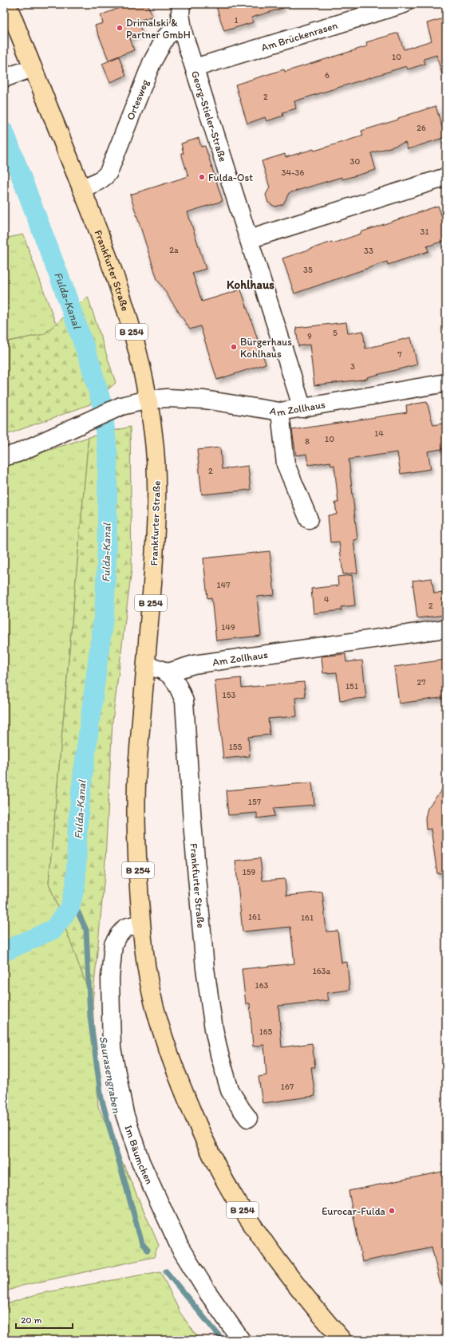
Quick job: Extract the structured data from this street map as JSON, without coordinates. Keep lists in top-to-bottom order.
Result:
{
  "streets": {
    "main road": ["Frankfurter Straße", "B 254"],
    "street": [
      "Am Brückenrasen",
      "Ortesweg",
      "Georg-Stieler-Straße",
      "Am Zollhaus",
      "Im Bäumchen"
    ]
  },
  "crossings": [
    ["Am Brückenrasen", "Georg-Stieler-Straße"],
    ["Ortesweg", "Georg-Stieler-Straße"],
    ["Ortesweg", "Frankfurter Straße"],
    ["Georg-Stieler-Straße", "Am Zollhaus"],
    ["Frankfurter Straße", "B 254"],
    ["Frankfurter Straße", "Am Zollhaus"],
    ["Frankfurter Straße", "Im Bäumchen"],
    ["B 254", "Im Bäumchen"]
  ],
  "districts": ["Kohlhaus"],
  "water": ["Fulda-Kanal", "Saurasengraben"],
  "places": [
    "Drimalski & Partner GmbH",
    "Fulda-Ost",
    "Bürgerhaus Kohlhaus",
    "Eurocar-Fulda"
  ],
  "house_numbers": [
    "1",
    "10",
    "6",
    "2",
    "26",
    "30",
    "34-36",
    "31",
    "2a",
    "33",
    "35",
    "5",
    "9",
    "7",
    "3",
    "14",
    "10",
    "8",
    "2",
    "147",
    "4",
    "2",
    "149",
    "27",
    "151",
    "153",
    "155",
    "157",
    "159",
    "161",
    "161",
    "163a",
    "163",
    "165",
    "167"
  ],
  "scale_bar": "20 m"
}
